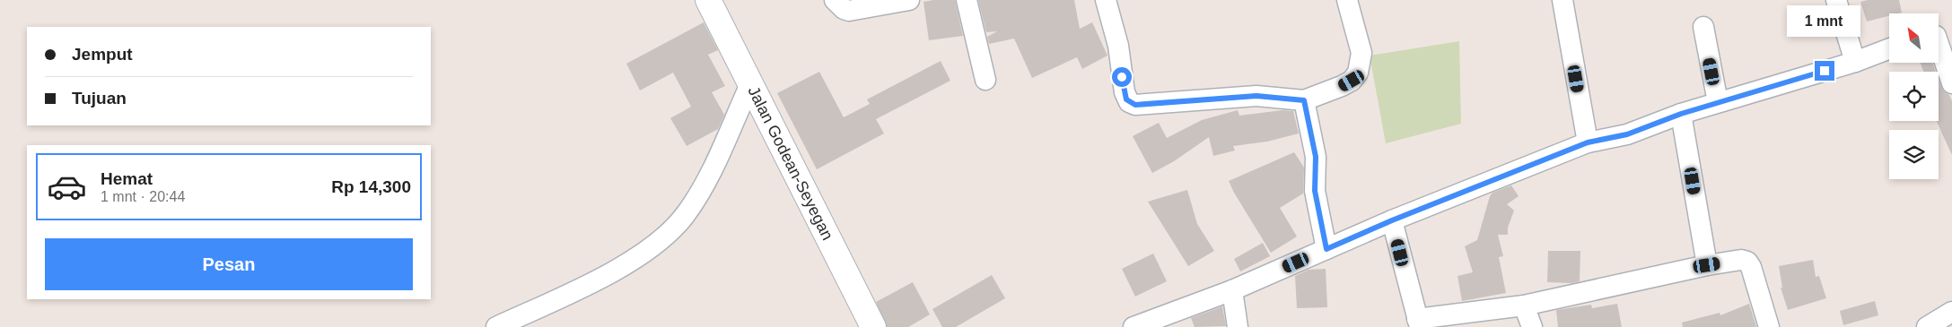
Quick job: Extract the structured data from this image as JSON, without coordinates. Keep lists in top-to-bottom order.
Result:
{
  "streets": {
    "main road": ["Jalan Godean-Seyegan"]
  },
  "north": "top left",
  "page": {
    "bubble": "1 mnt",
    "banner": ["Jemput", "Tujuan"],
    "list": [
      {
        "name": "Hemat",
        "note": "1 mnt · 20:44",
        "value": "Rp 14,300"
      }
    ],
    "buttons": "Pesan"
  }
}
